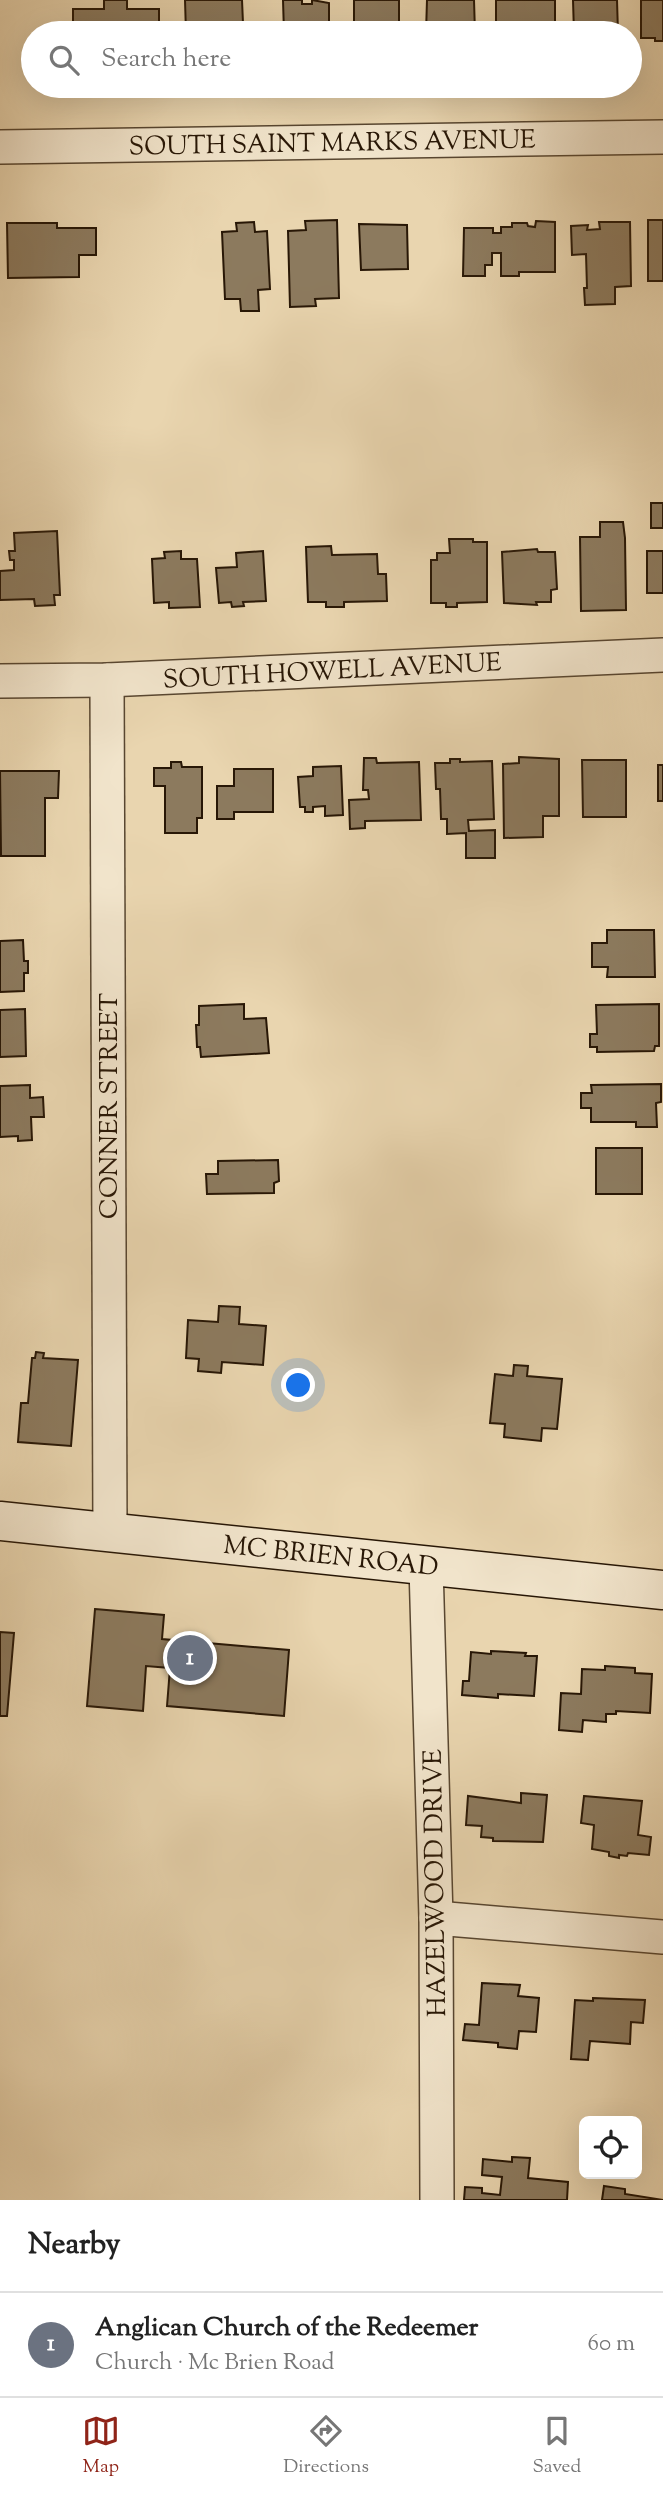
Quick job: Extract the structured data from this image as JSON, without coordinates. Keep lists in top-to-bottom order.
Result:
{
  "streets": {
    "street": [
      "SOUTH SAINT MARKS AVENUE",
      "SOUTH HOWELL AVENUE",
      "CONNER STREET",
      "MC BRIEN ROAD",
      "HAZELWOOD DRIVE"
    ]
  },
  "crossings": [
    ["SOUTH HOWELL AVENUE", "CONNER STREET"],
    ["CONNER STREET", "MC BRIEN ROAD"],
    ["MC BRIEN ROAD", "HAZELWOOD DRIVE"]
  ],
  "page": {
    "search": "Search here",
    "pins": "1",
    "heading": "Nearby",
    "list": [
      {
        "mark": "1",
        "name": "Anglican Church of the Redeemer",
        "note": "Church · Mc Brien Road",
        "value": "60 m"
      }
    ],
    "nav": ["Map", "Directions", "Saved"]
  }
}
